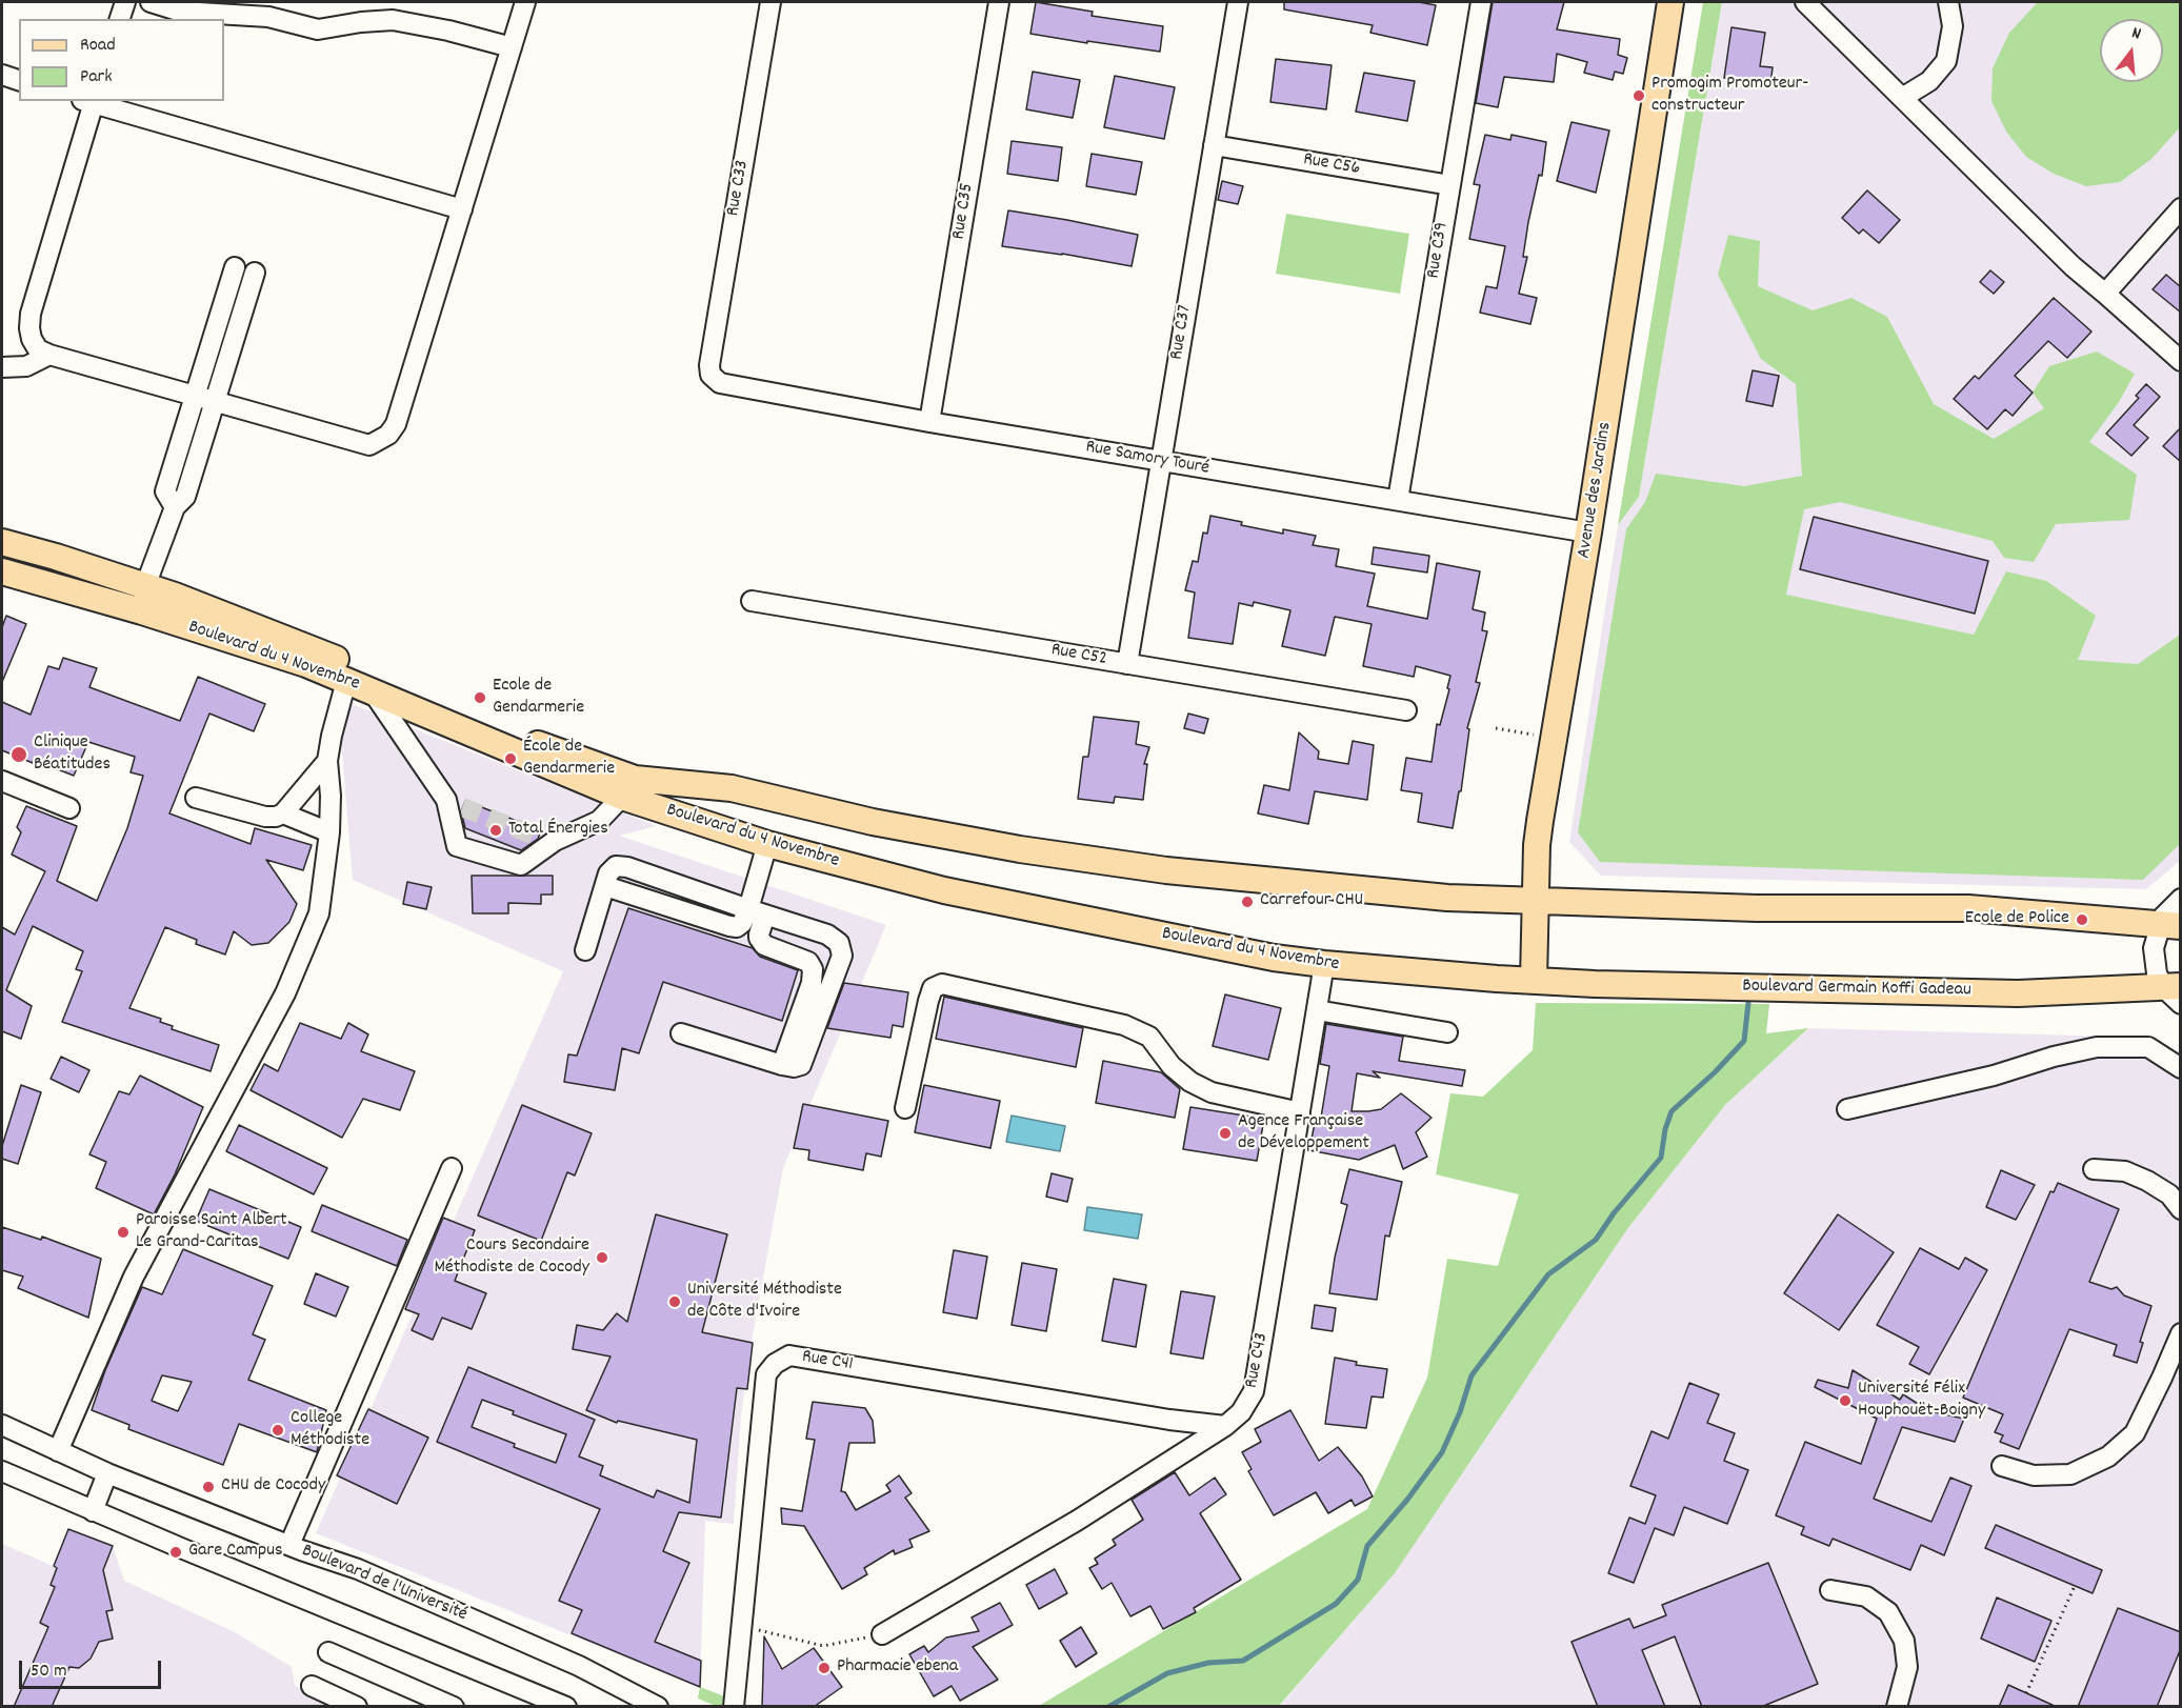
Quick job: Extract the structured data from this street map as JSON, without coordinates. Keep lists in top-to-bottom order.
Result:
{
  "streets": {
    "main road": ["Avenue des Jardins", "Boulevard du 4 Novembre", "Boulevard Germain Koffi Gadeau"],
    "street": [
      "Rue C56",
      "Rue C33",
      "Rue C35",
      "Rue C39",
      "Rue C37",
      "Rue Samory Touré",
      "Rue C52",
      "Rue C43",
      "Rue C41",
      "Boulevard de l'Université"
    ]
  },
  "crossings": [
    ["Rue C56", "Rue C39"],
    ["Rue C56", "Rue C37"],
    ["Rue C33", "Rue Samory Touré"],
    ["Rue C35", "Rue Samory Touré"],
    ["Rue C39", "Rue Samory Touré"],
    ["Rue C37", "Rue Samory Touré"],
    ["Rue C37", "Rue C52"],
    ["Rue Samory Touré", "Avenue des Jardins"],
    ["Avenue des Jardins", "Boulevard du 4 Novembre"],
    ["Avenue des Jardins", "Boulevard Germain Koffi Gadeau"],
    ["Boulevard du 4 Novembre", "Boulevard Germain Koffi Gadeau"],
    ["Boulevard du 4 Novembre", "Rue C43"],
    ["Rue C43", "Rue C41"]
  ],
  "places": [
    "Promogim Promoteur- constructeur",
    "Ecole de Gendarmerie",
    "Clinique Béatitudes",
    "École de Gendarmerie",
    "Total Énergies",
    "Carrefour CHU",
    "Ecole de Police",
    "Agence Française de Développement",
    "Paroisse Saint Albert Le Grand-Caritas",
    "Cours Secondaire Méthodiste de Cocody",
    "Université Méthodiste de Côte d'Ivoire",
    "Université Félix Houphouët-Boigny",
    "College Méthodiste",
    "CHU de Cocody",
    "Gare Campus",
    "Pharmacie ebena"
  ],
  "legend": ["Road", "Park"],
  "scale_bar": "50 m",
  "north": "top"
}
